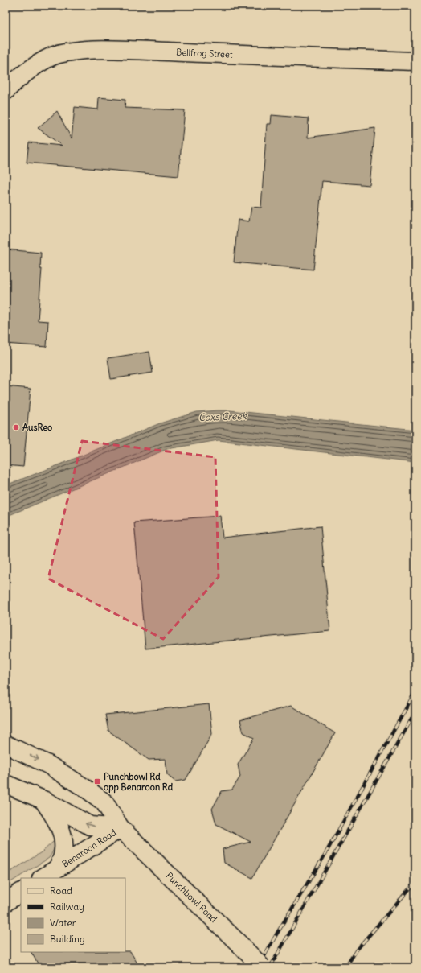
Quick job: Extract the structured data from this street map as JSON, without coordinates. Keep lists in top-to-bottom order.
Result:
{
  "streets": {
    "main road": ["Bellfrog Street", "Benaroon Road", "Punchbowl Road"]
  },
  "crossings": [
    ["Benaroon Road", "Punchbowl Road"]
  ],
  "water": ["Coxs Creek"],
  "places": {
    "other": ["AusReo"],
    "transit": ["Punchbowl Rd opp Benaroon Rd"]
  },
  "legend": [
    "Road",
    "Railway",
    "Water",
    "Building"
  ]
}
